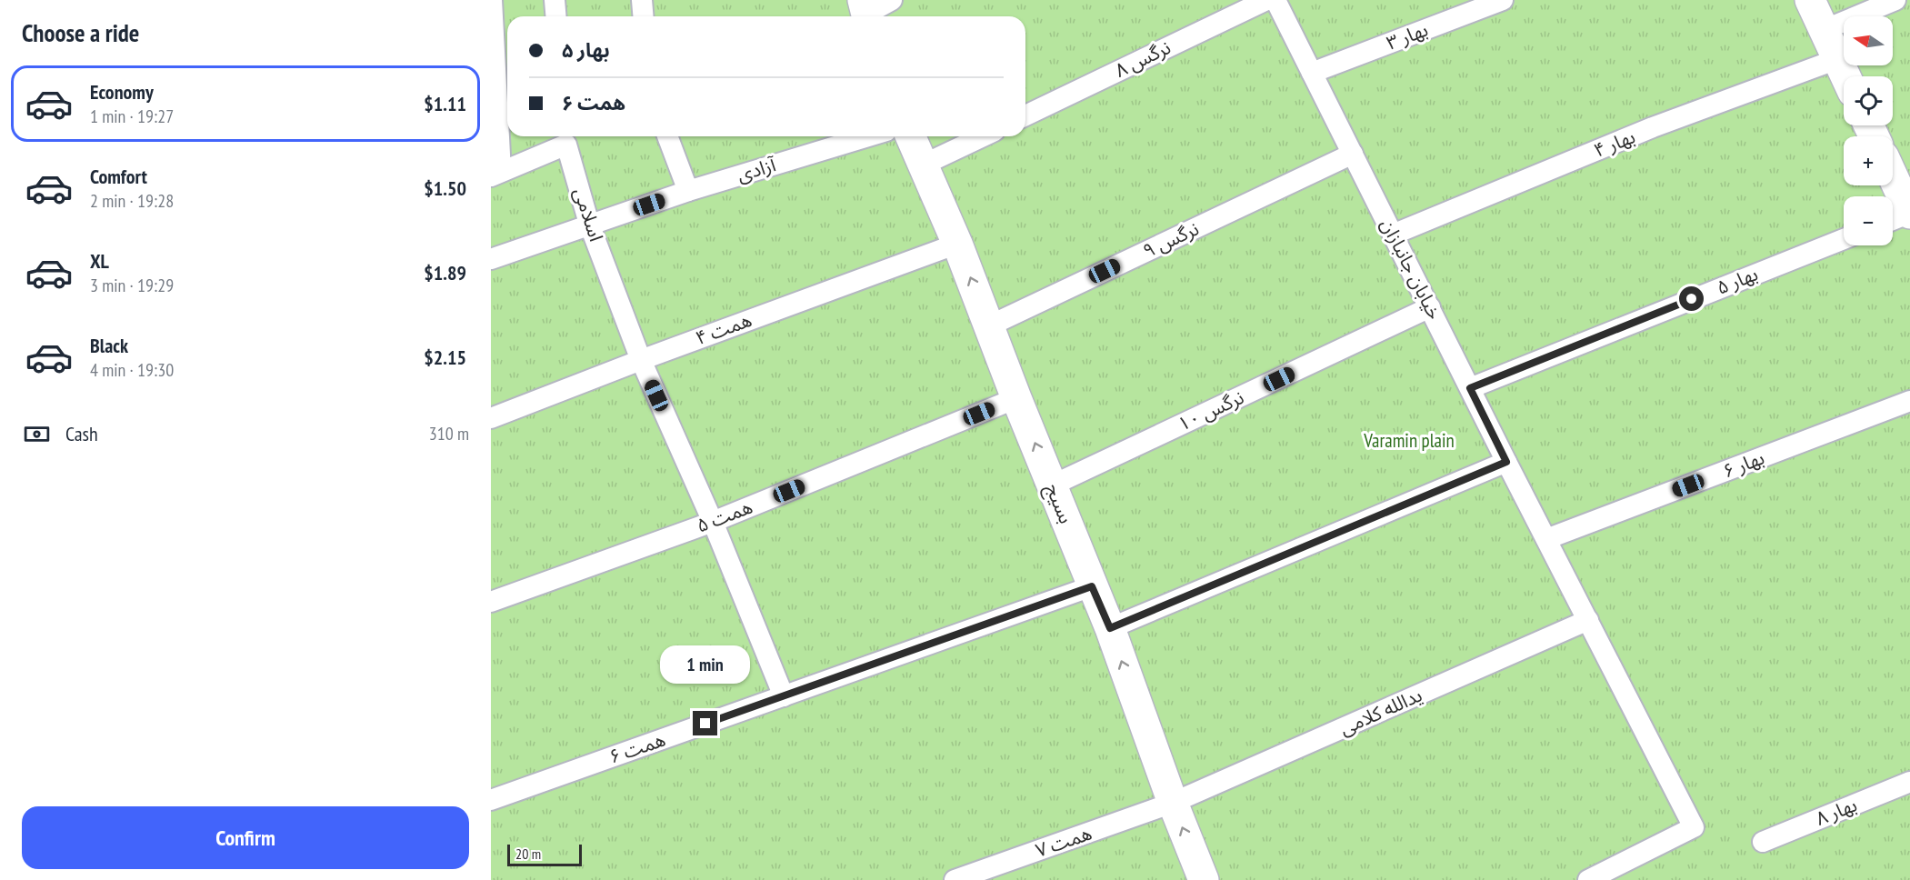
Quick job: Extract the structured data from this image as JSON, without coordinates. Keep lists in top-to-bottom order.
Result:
{
  "streets": {
    "main road": ["بسیج"],
    "street": [
      "بهار ۳",
      "نرگس ۸",
      "بهار ۴",
      "آزادی",
      "اسلامی",
      "نرگس ۹",
      "خیابان جانبازان",
      "بهار ۵",
      "همت ۴",
      "نرگس ۱۰",
      "بهار ۶",
      "همت ۵",
      "یدالله کلامی",
      "همت ۶",
      "بهار ۸",
      "همت ۷"
    ]
  },
  "crossings": [
    ["بهار ۳", "خیابان جانبازان"],
    ["بهار ۴", "خیابان جانبازان"],
    ["آزادی", "اسلامی"],
    ["اسلامی", "همت ۴"],
    ["اسلامی", "همت ۵"],
    ["اسلامی", "همت ۶"],
    ["نرگس ۹", "خیابان جانبازان"],
    ["نرگس ۹", "بسیج"],
    ["خیابان جانبازان", "بهار ۵"],
    ["خیابان جانبازان", "نرگس ۱۰"],
    ["خیابان جانبازان", "بهار ۶"],
    ["خیابان جانبازان", "یدالله کلامی"],
    ["همت ۴", "بسیج"],
    ["نرگس ۱۰", "بسیج"],
    ["بسیج", "همت ۵"],
    ["بسیج", "یدالله کلامی"],
    ["بسیج", "همت ۶"],
    ["بسیج", "همت ۷"],
    ["یدالله کلامی", "همت ۷"]
  ],
  "one_way": ["بسیج"],
  "parks": ["Varamin plain"],
  "scale_bar": "20 m",
  "north": "left",
  "page": {
    "heading": "Choose a ride",
    "map_buttons": ["+", "−"],
    "banner": ["بهار ۵", "همت ۶"],
    "list": [
      {
        "name": "Economy",
        "note": "1 min · 19:27",
        "value": "$1.11"
      },
      {
        "name": "Comfort",
        "note": "2 min · 19:28",
        "value": "$1.50"
      },
      {
        "name": "XL",
        "note": "3 min · 19:29",
        "value": "$1.89"
      },
      {
        "name": "Black",
        "note": "4 min · 19:30",
        "value": "$2.15"
      }
    ],
    "pay": ["Cash", "310 m"],
    "bubble": "1 min",
    "buttons": "Confirm",
    "scale": "20 m"
  }
}
